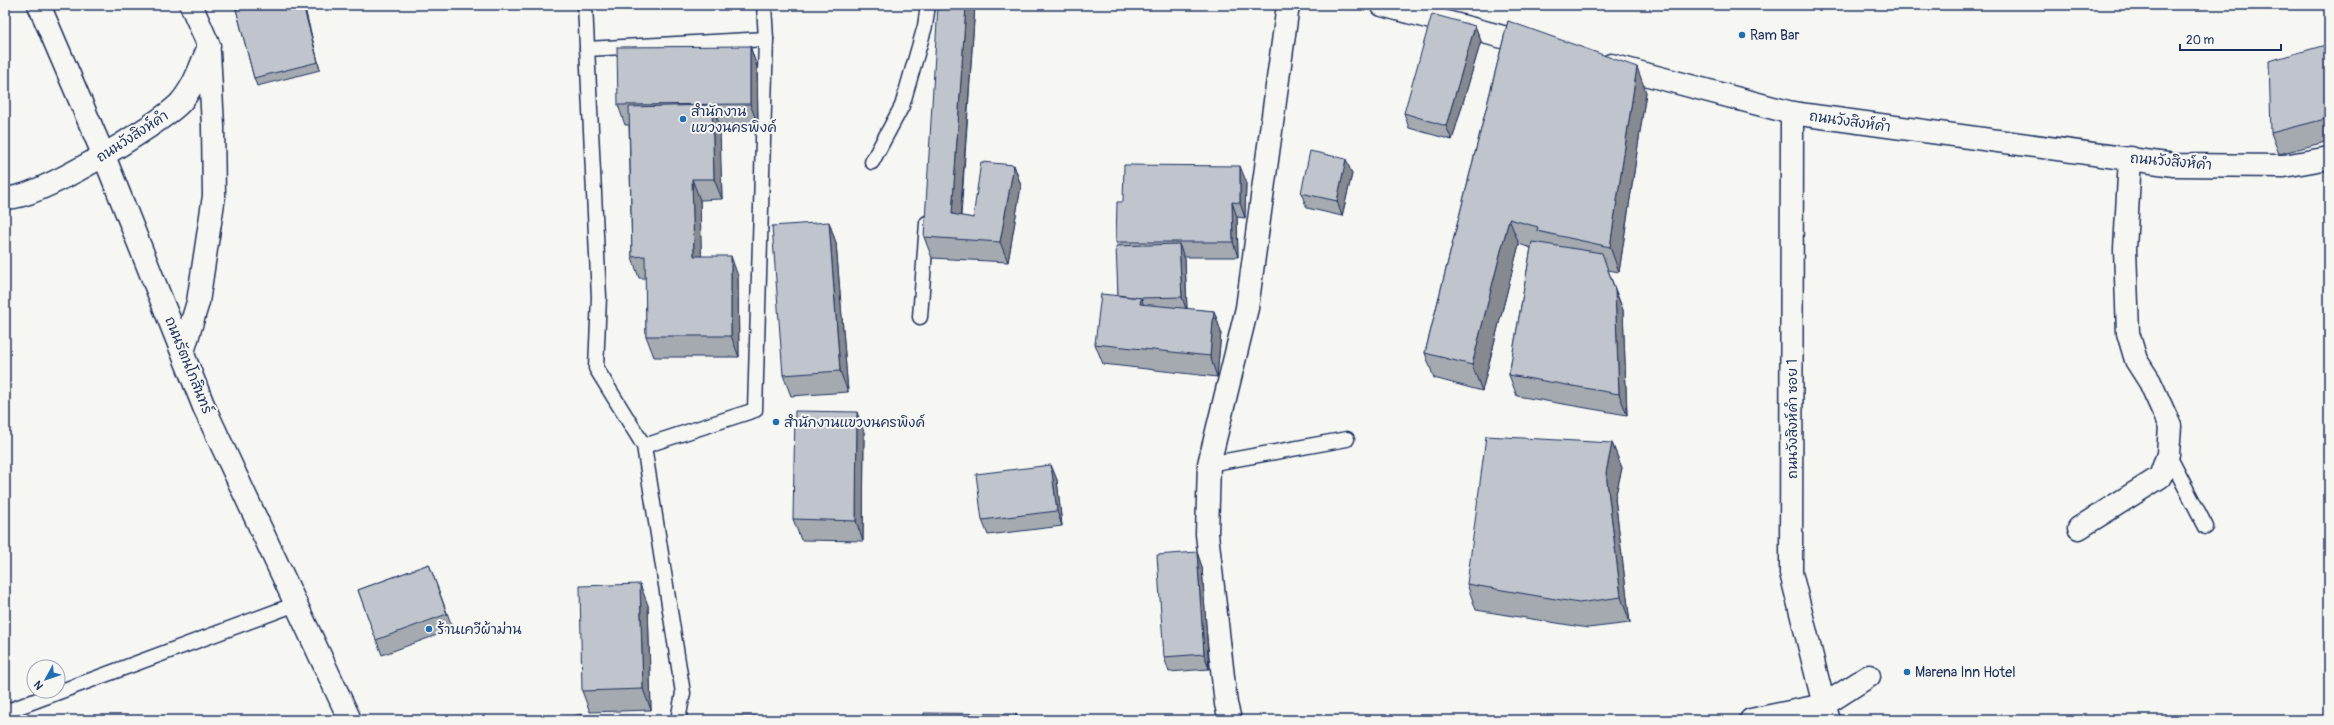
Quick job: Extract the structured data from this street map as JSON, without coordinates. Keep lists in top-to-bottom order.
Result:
{
  "streets": {
    "street": ["ถนนวังสิงห์คำ", "ถนนรัตนโกสินทร์", "ถนนวังสิงห์คำ ซอย 1"]
  },
  "crossings": [
    ["ถนนวังสิงห์คำ", "ถนนรัตนโกสินทร์"],
    ["ถนนวังสิงห์คำ", "ถนนวังสิงห์คำ ซอย 1"]
  ],
  "places": [
    "Ram Bar",
    "สำนักงาน แขวงนครพิงค์",
    "สำนักงานแขวงนครพิงค์",
    "ร้านเควีผ้าม่าน",
    "Marena Inn Hotel"
  ],
  "scale_bar": "20 m",
  "north": "bottom left"
}
